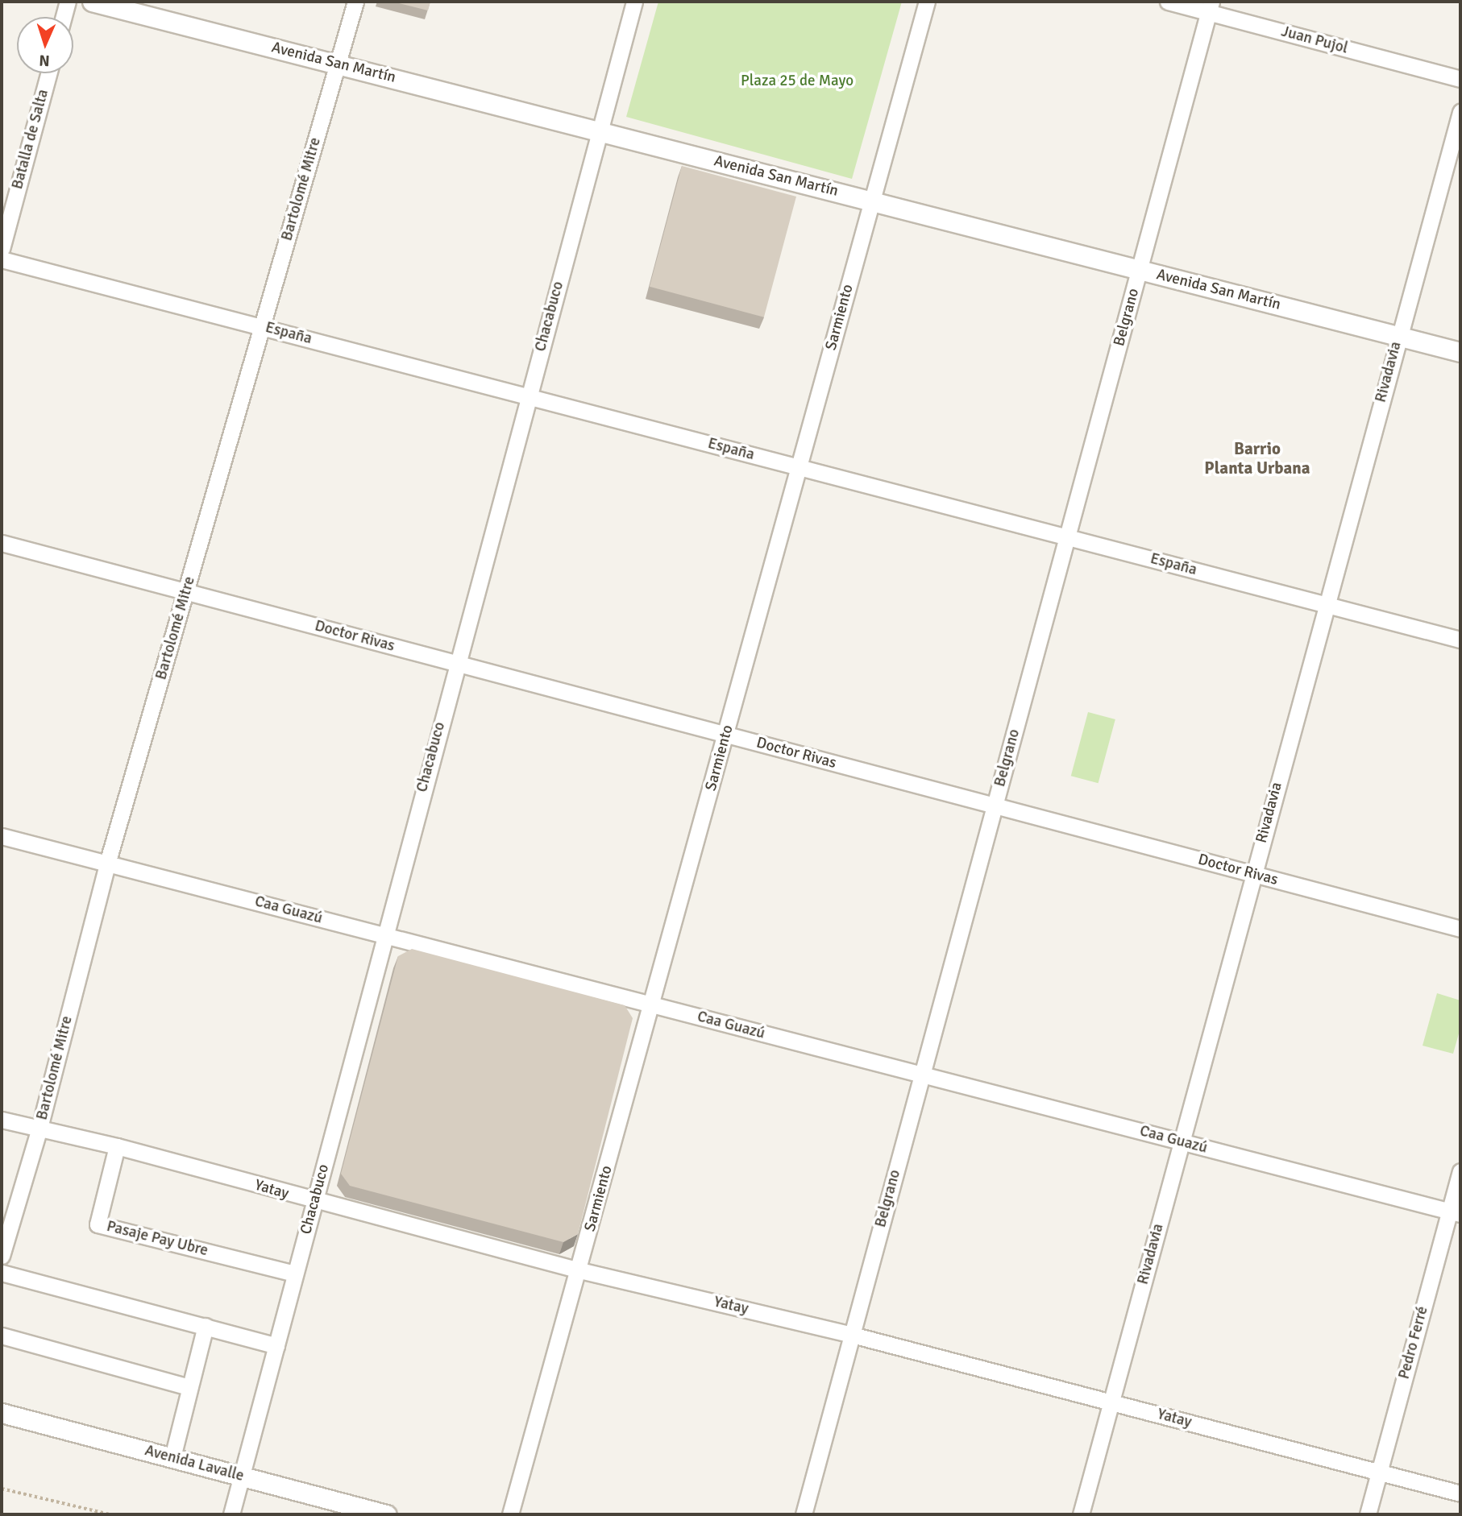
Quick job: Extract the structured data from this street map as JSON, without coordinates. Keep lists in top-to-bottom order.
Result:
{
  "streets": {
    "street": [
      "Juan Pujol",
      "Avenida San Martín",
      "Batalla de Salta",
      "Bartolomé Mitre",
      "Chacabuco",
      "Sarmiento",
      "Belgrano",
      "España",
      "Rivadavia",
      "Doctor Rivas",
      "Caa Guazú",
      "Yatay",
      "Pasaje Pay Ubre",
      "Pedro Ferré",
      "Avenida Lavalle"
    ]
  },
  "crossings": [
    ["Juan Pujol", "Belgrano"],
    ["Avenida San Martín", "Bartolomé Mitre"],
    ["Avenida San Martín", "Chacabuco"],
    ["Avenida San Martín", "Sarmiento"],
    ["Avenida San Martín", "Belgrano"],
    ["Avenida San Martín", "Rivadavia"],
    ["Bartolomé Mitre", "España"],
    ["Bartolomé Mitre", "Doctor Rivas"],
    ["Bartolomé Mitre", "Caa Guazú"],
    ["Bartolomé Mitre", "Yatay"],
    ["Chacabuco", "España"],
    ["Chacabuco", "Doctor Rivas"],
    ["Chacabuco", "Caa Guazú"],
    ["Chacabuco", "Yatay"],
    ["Chacabuco", "Pasaje Pay Ubre"],
    ["Chacabuco", "Avenida Lavalle"],
    ["Sarmiento", "España"],
    ["Sarmiento", "Doctor Rivas"],
    ["Sarmiento", "Caa Guazú"],
    ["Sarmiento", "Yatay"],
    ["Belgrano", "España"],
    ["Belgrano", "Doctor Rivas"],
    ["Belgrano", "Caa Guazú"],
    ["Belgrano", "Yatay"],
    ["España", "Rivadavia"],
    ["Rivadavia", "Doctor Rivas"],
    ["Rivadavia", "Caa Guazú"],
    ["Rivadavia", "Yatay"],
    ["Caa Guazú", "Pedro Ferré"],
    ["Yatay", "Pasaje Pay Ubre"],
    ["Yatay", "Pedro Ferré"]
  ],
  "districts": ["Barrio Planta Urbana"],
  "parks": ["Plaza 25 de Mayo"],
  "north": "bottom"
}
